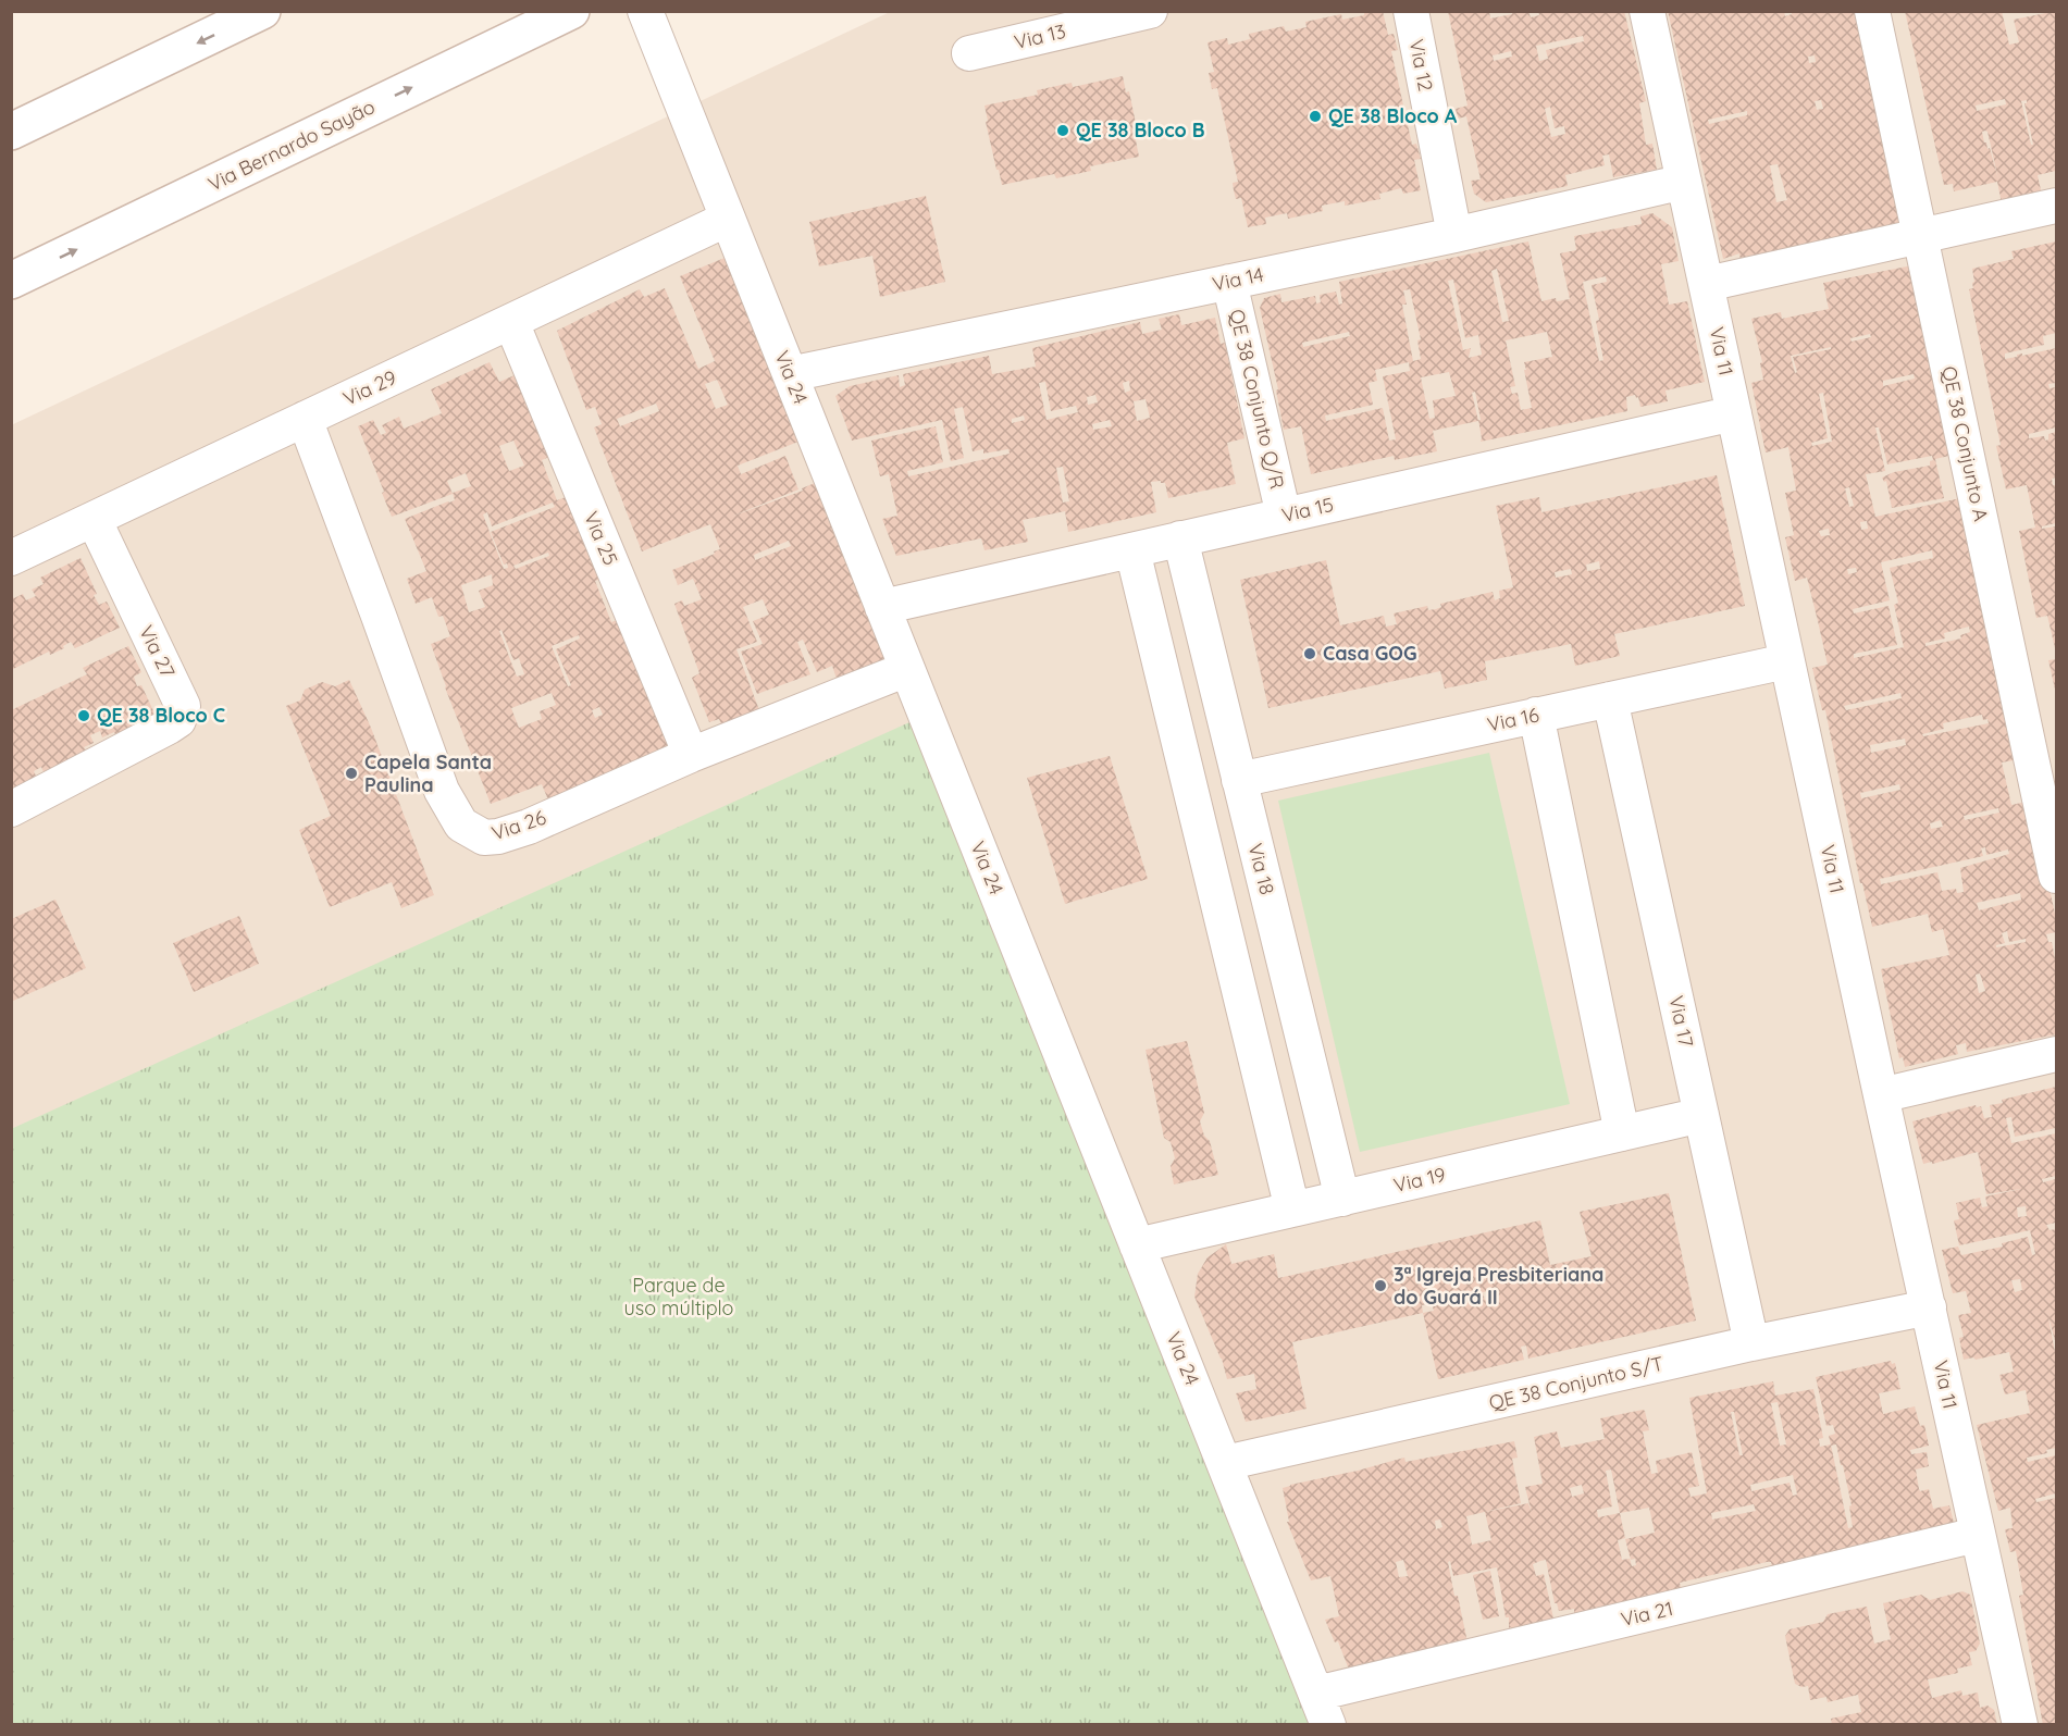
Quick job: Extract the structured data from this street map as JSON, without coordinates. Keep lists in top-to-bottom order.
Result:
{
  "streets": {
    "main road": ["Via Bernardo Sayão"],
    "street": [
      "Via 13",
      "Via 12",
      "Via 14",
      "Via 11",
      "Via 24",
      "Via 29",
      "QE 38 Conjunto Q/R",
      "QE 38 Conjunto A",
      "Via 15",
      "Via 25",
      "Via 27",
      "Via 16",
      "Via 26",
      "Via 18",
      "Via 17",
      "Via 19",
      "QE 38 Conjunto S/T",
      "Via 21"
    ]
  },
  "crossings": [
    ["Via 12", "Via 14"],
    ["Via 14", "Via 11"],
    ["Via 14", "Via 24"],
    ["Via 14", "QE 38 Conjunto Q/R"],
    ["Via 11", "Via 15"],
    ["Via 11", "Via 16"],
    ["Via 11", "QE 38 Conjunto S/T"],
    ["Via 11", "Via 21"],
    ["Via 24", "Via 29"],
    ["Via 24", "Via 15"],
    ["Via 24", "Via 26"],
    ["Via 24", "Via 19"],
    ["Via 24", "QE 38 Conjunto S/T"],
    ["Via 24", "Via 21"],
    ["Via 29", "Via 25"],
    ["Via 29", "Via 27"],
    ["Via 29", "Via 26"],
    ["QE 38 Conjunto Q/R", "Via 15"],
    ["Via 15", "Via 18"],
    ["Via 25", "Via 26"],
    ["Via 16", "Via 18"],
    ["Via 16", "Via 17"],
    ["Via 18", "Via 19"],
    ["Via 17", "Via 19"],
    ["Via 17", "QE 38 Conjunto S/T"]
  ],
  "parks": ["Parque de uso múltiplo"],
  "places": [
    "QE 38 Bloco A",
    "QE 38 Bloco B",
    "Casa GOG",
    "QE 38 Bloco C",
    "Capela Santa Paulina",
    "3ª Igreja Presbiteriana do Guará II"
  ]
}
